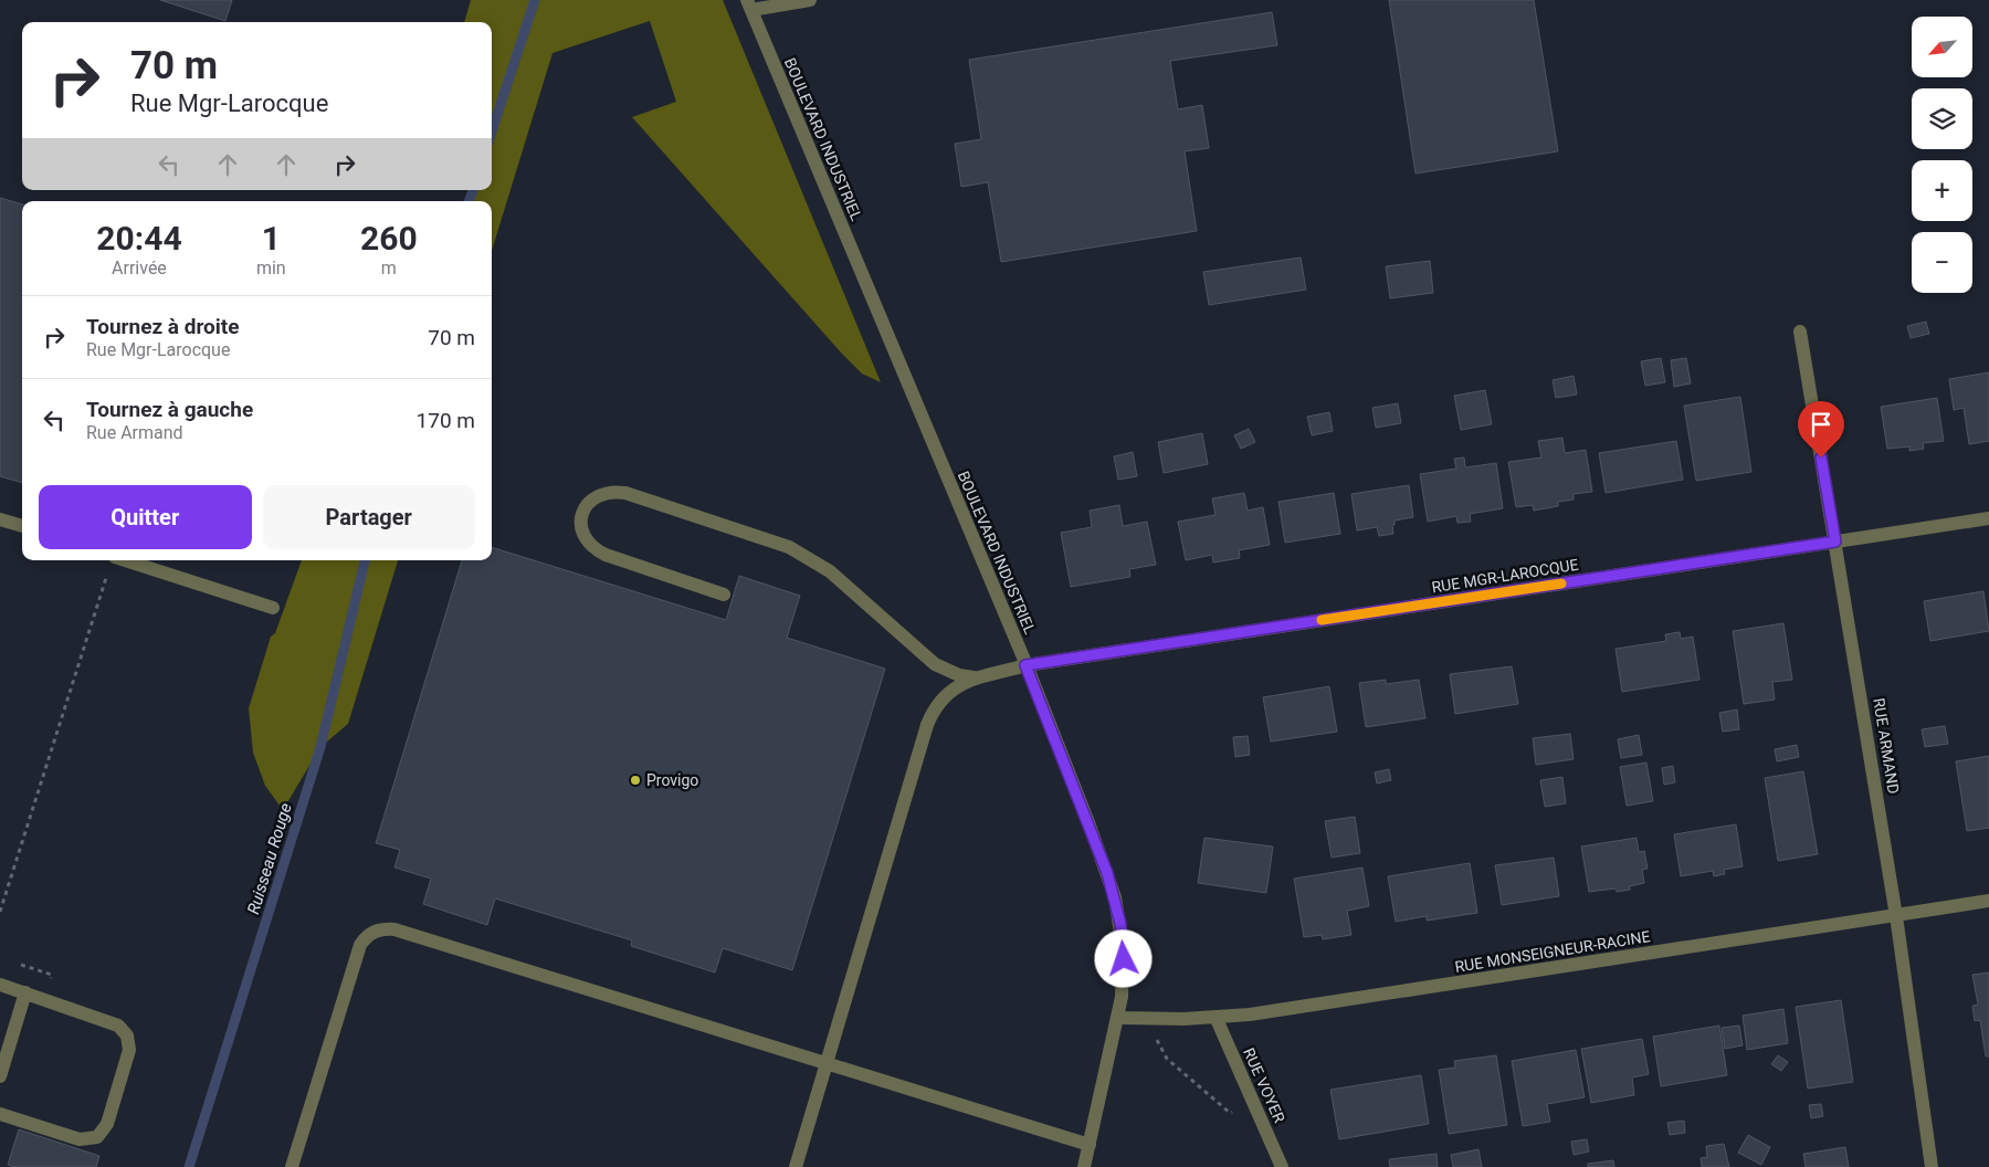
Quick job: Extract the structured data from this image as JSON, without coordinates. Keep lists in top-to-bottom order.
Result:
{
  "streets": {
    "street": [
      "BOULEVARD INDUSTRIEL",
      "RUE MGR-LAROCQUE",
      "RUE ARMAND",
      "RUE MONSEIGNEUR-RACINE",
      "RUE VOYER"
    ]
  },
  "crossings": [
    ["BOULEVARD INDUSTRIEL", "RUE MGR-LAROCQUE"],
    ["BOULEVARD INDUSTRIEL", "RUE MONSEIGNEUR-RACINE"],
    ["RUE MGR-LAROCQUE", "RUE ARMAND"],
    ["RUE ARMAND", "RUE MONSEIGNEUR-RACINE"],
    ["RUE MONSEIGNEUR-RACINE", "RUE VOYER"]
  ],
  "water": ["Ruisseau Rouge"],
  "places": ["Provigo"],
  "north": "bottom left",
  "page": {
    "map_buttons": ["+", "−"],
    "turn": ["70 m", "Rue Mgr-Larocque"],
    "eta": [
      "20:44",
      "Arrivée",
      "1",
      "min",
      "260",
      "m"
    ],
    "list": [
      {
        "name": "Tournez à droite",
        "note": "Rue Mgr-Larocque",
        "value": "70 m"
      },
      {
        "name": "Tournez à gauche",
        "note": "Rue Armand",
        "value": "170 m"
      }
    ],
    "buttons": ["Quitter", "Partager"]
  }
}
